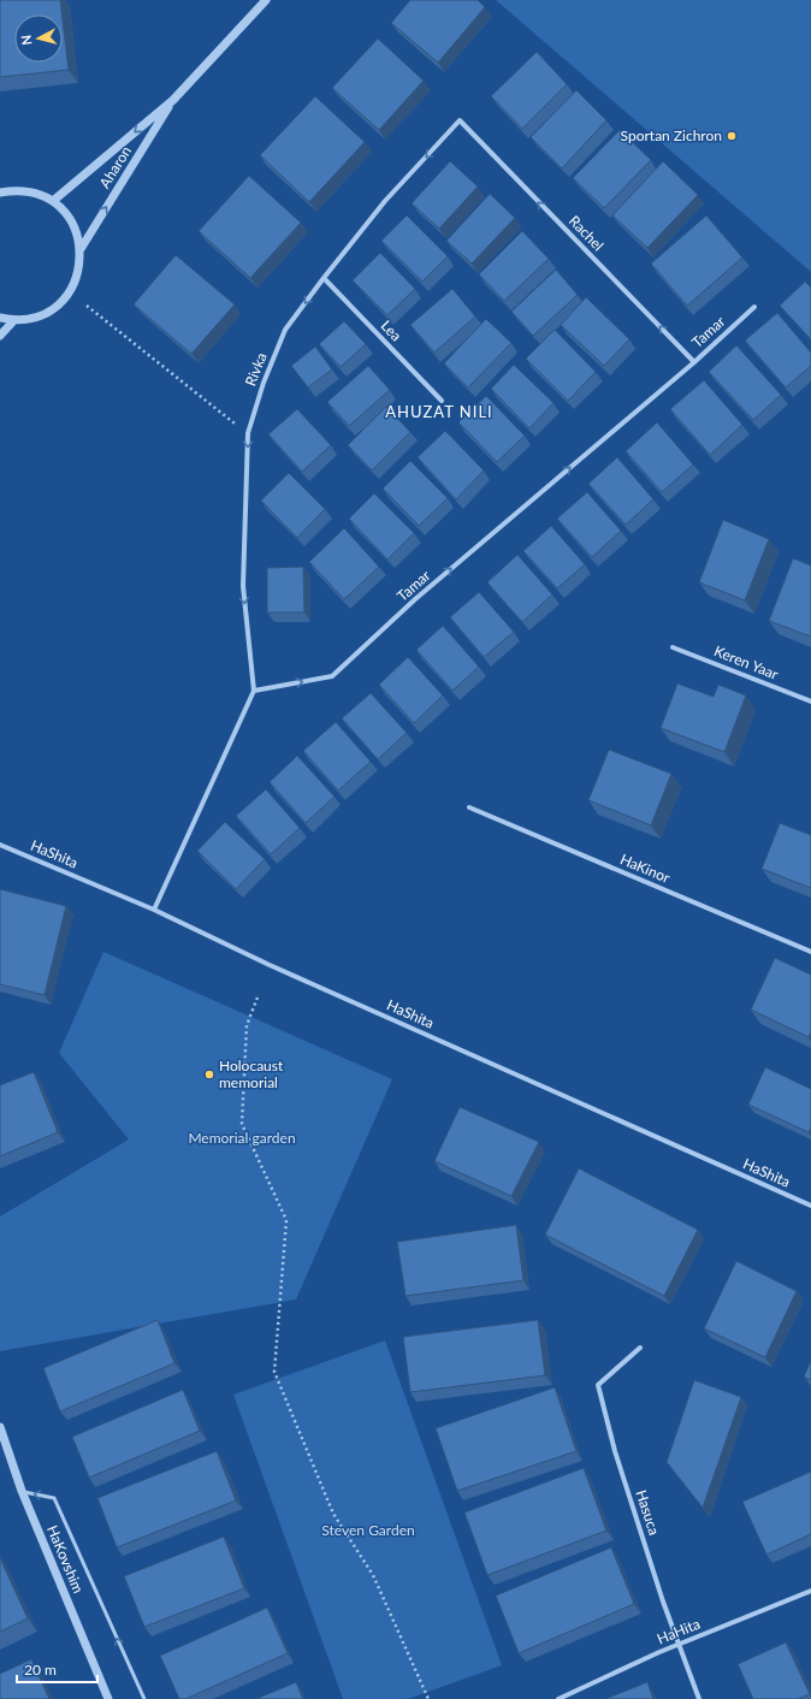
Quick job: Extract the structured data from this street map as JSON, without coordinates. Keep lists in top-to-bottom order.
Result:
{
  "streets": {
    "street": [
      "Aharon",
      "Rachel",
      "Lea",
      "Tamar",
      "Rivka",
      "Keren Yaar",
      "HaShita",
      "HaKinor",
      "Hasuca",
      "HaKovshim",
      "HaHita"
    ]
  },
  "crossings": [
    ["Rachel", "Tamar"],
    ["Rachel", "Rivka"],
    ["Lea", "Rivka"],
    ["Tamar", "Rivka"],
    ["Hasuca", "HaHita"]
  ],
  "one_way": ["Rachel", "Tamar", "Rivka"],
  "districts": ["AHUZAT NILI"],
  "parks": ["Memorial garden", "Steven Garden"],
  "places": ["Sportan Zichron", "Holocaust memorial"],
  "scale_bar": "20 m",
  "north": "left"
}
